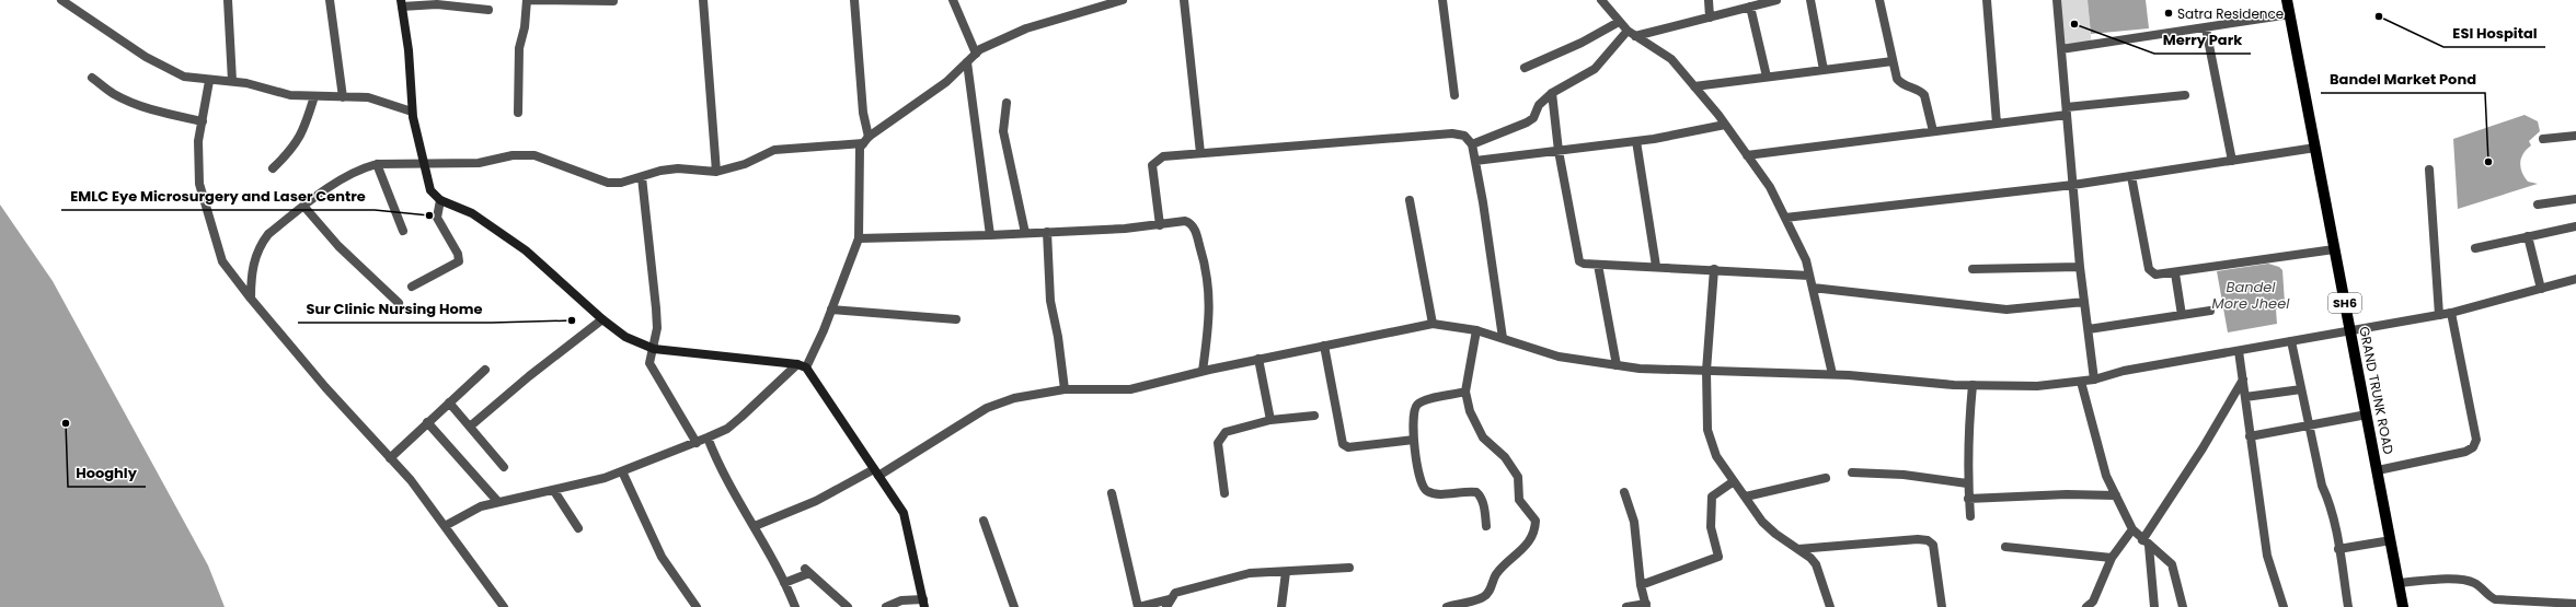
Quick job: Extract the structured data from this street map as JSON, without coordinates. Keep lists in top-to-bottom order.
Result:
{
  "streets": {
    "main road": ["SH6", "GRAND TRUNK ROAD"]
  },
  "water": ["Bandel More Jheel"],
  "places": [
    "Satra Residence",
    "ESI Hospital",
    "Merry Park",
    "Bandel Market Pond",
    "EMLC Eye Microsurgery and Laser Centre",
    "Sur Clinic Nursing Home",
    "Hooghly"
  ]
}
